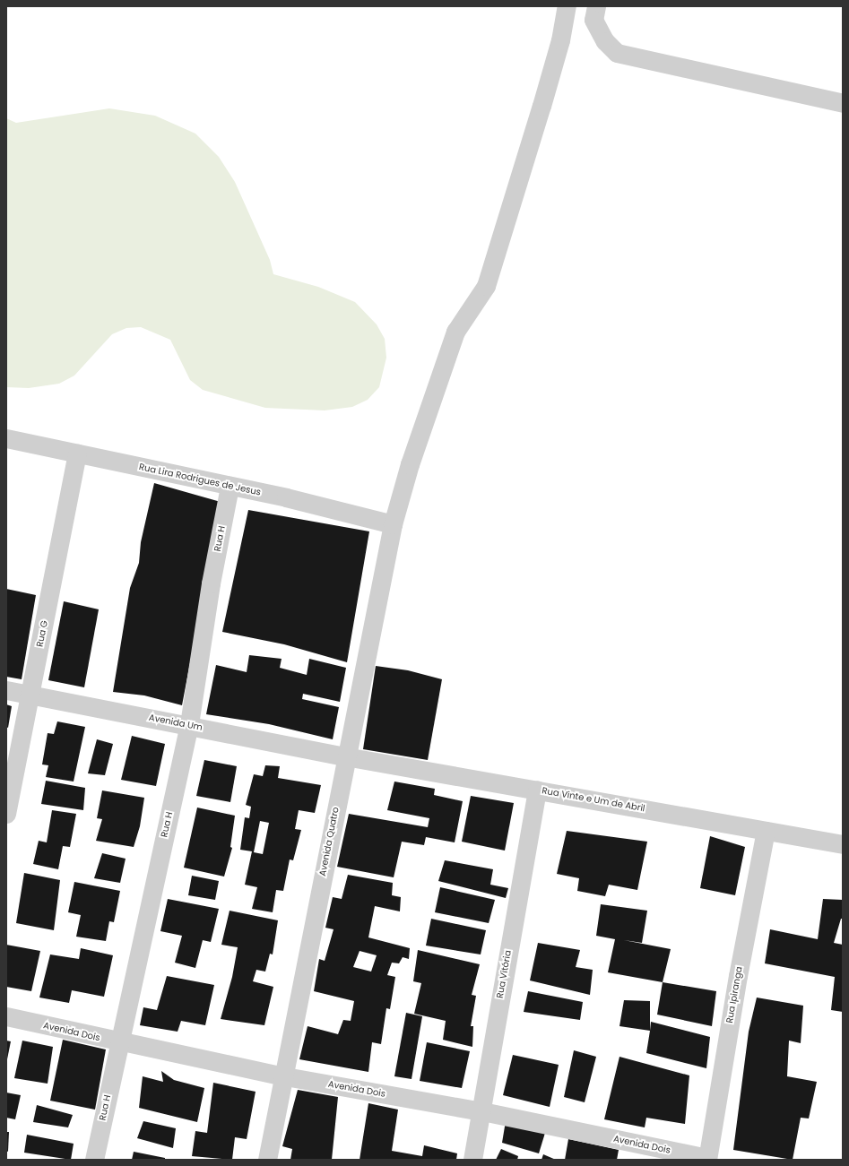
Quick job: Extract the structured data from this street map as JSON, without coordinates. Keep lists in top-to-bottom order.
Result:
{
  "streets": {
    "street": [
      "Rua Lira Rodrigues de Jesus",
      "Rua H",
      "Rua G",
      "Avenida Um",
      "Rua Vinte e Um de Abril",
      "Avenida Quatro",
      "Rua Vitória",
      "Rua Ipiranga",
      "Avenida Dois"
    ]
  },
  "crossings": [
    ["Rua Lira Rodrigues de Jesus", "Rua H"],
    ["Rua Lira Rodrigues de Jesus", "Rua G"],
    ["Rua Lira Rodrigues de Jesus", "Avenida Quatro"],
    ["Rua H", "Avenida Um"],
    ["Rua H", "Avenida Dois"],
    ["Rua G", "Avenida Um"],
    ["Avenida Um", "Rua Vinte e Um de Abril"],
    ["Avenida Um", "Avenida Quatro"],
    ["Rua Vinte e Um de Abril", "Avenida Quatro"],
    ["Rua Vinte e Um de Abril", "Rua Vitória"],
    ["Rua Vinte e Um de Abril", "Rua Ipiranga"],
    ["Avenida Quatro", "Avenida Dois"],
    ["Rua Vitória", "Avenida Dois"],
    ["Rua Ipiranga", "Avenida Dois"]
  ]
}
